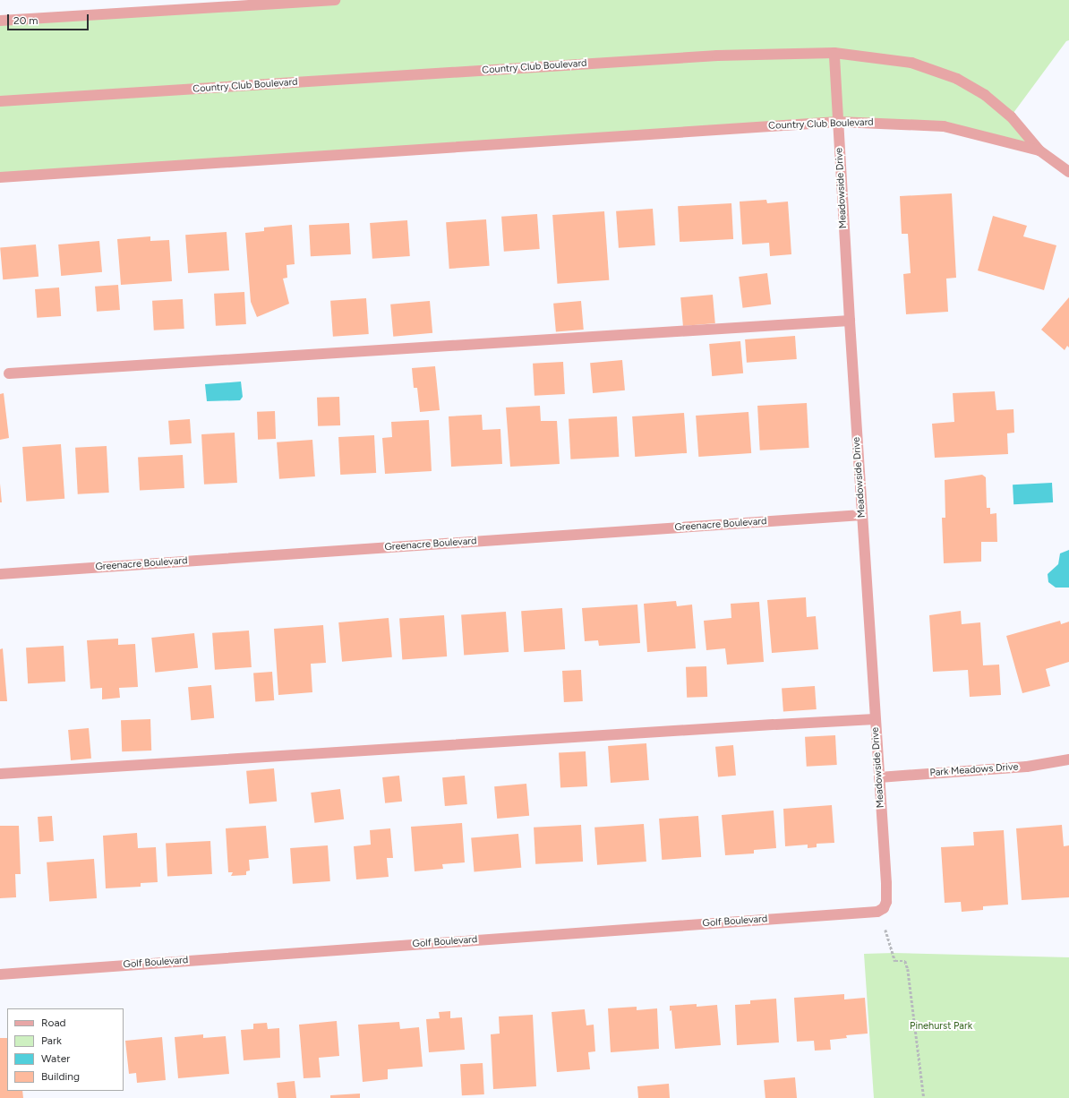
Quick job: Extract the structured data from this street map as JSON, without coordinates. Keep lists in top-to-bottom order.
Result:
{
  "streets": {
    "street": [
      "Country Club Boulevard",
      "Meadowside Drive",
      "Greenacre Boulevard",
      "Park Meadows Drive",
      "Golf Boulevard"
    ]
  },
  "crossings": [
    ["Country Club Boulevard", "Meadowside Drive"],
    ["Meadowside Drive", "Greenacre Boulevard"],
    ["Meadowside Drive", "Park Meadows Drive"],
    ["Meadowside Drive", "Golf Boulevard"]
  ],
  "parks": ["Pinehurst Park"],
  "legend": [
    "Road",
    "Park",
    "Water",
    "Building"
  ],
  "scale_bar": "20 m"
}
